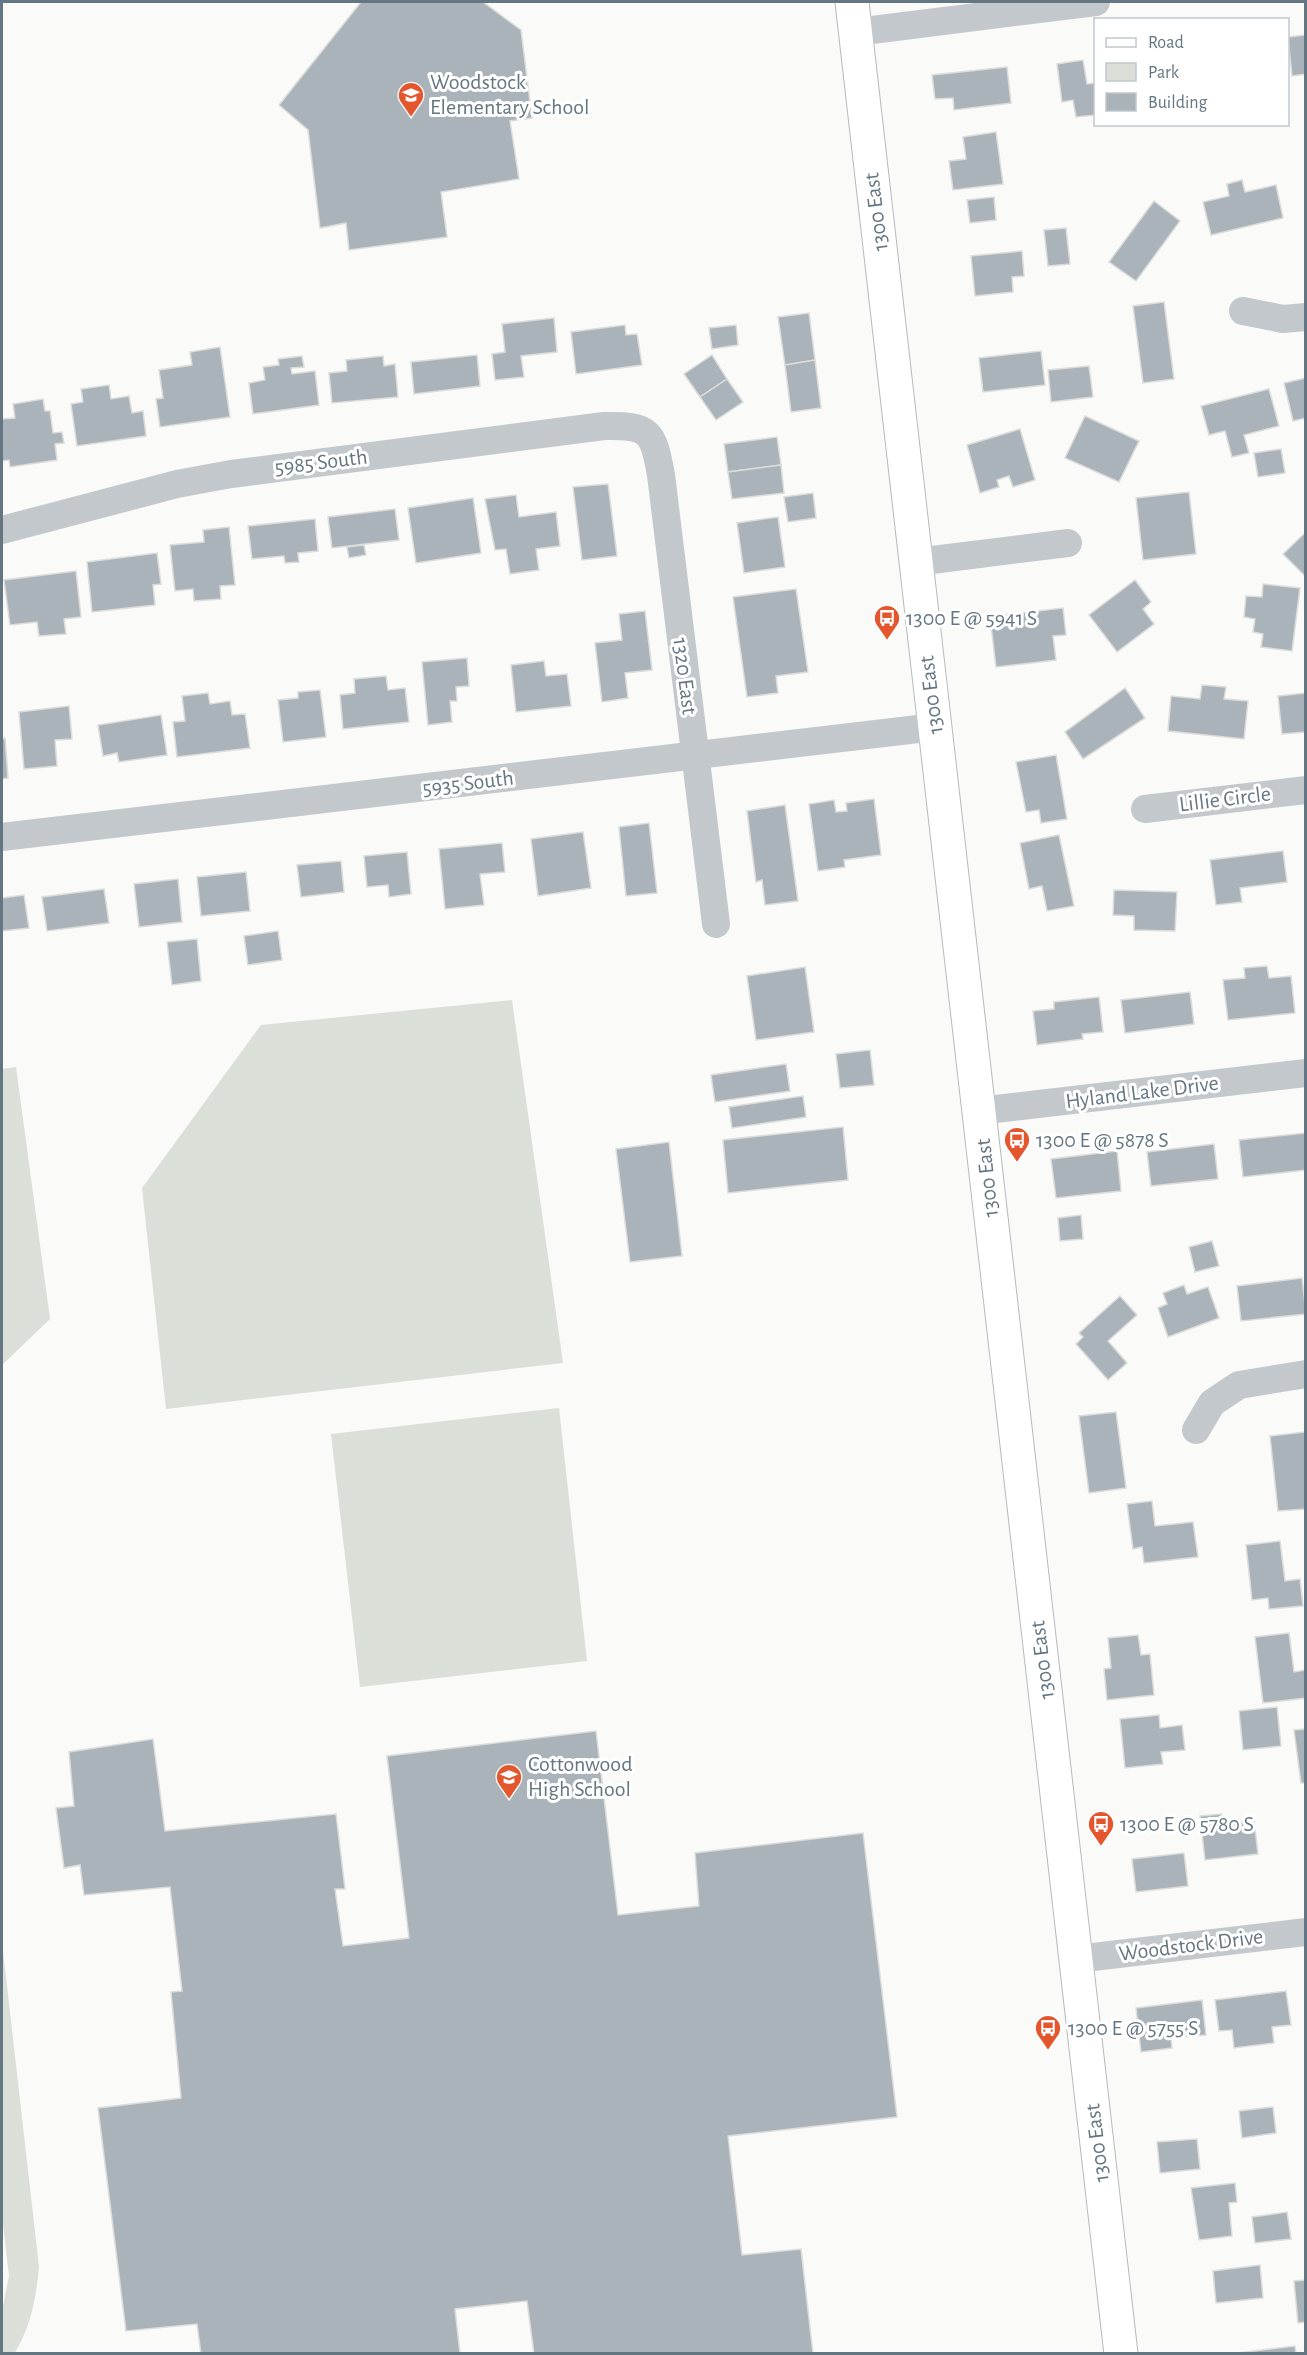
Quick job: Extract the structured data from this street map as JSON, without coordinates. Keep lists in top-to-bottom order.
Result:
{
  "streets": {
    "main road": ["1300 East"],
    "street": [
      "5985 South",
      "1320 East",
      "5935 South",
      "Lillie Circle",
      "Hyland Lake Drive",
      "Woodstock Drive"
    ]
  },
  "crossings": [
    ["1300 East", "5935 South"],
    ["1300 East", "Hyland Lake Drive"],
    ["1300 East", "Woodstock Drive"],
    ["5985 South", "1320 East"],
    ["1320 East", "5935 South"]
  ],
  "places": {
    "school or university": ["Woodstock Elementary School", "Cottonwood High School"],
    "bus stop": [
      "1300 E @ 5941 S",
      "1300 E @ 5878 S",
      "1300 E @ 5780 S",
      "1300 E @ 5755 S"
    ]
  },
  "legend": ["Road", "Park", "Building"]
}
